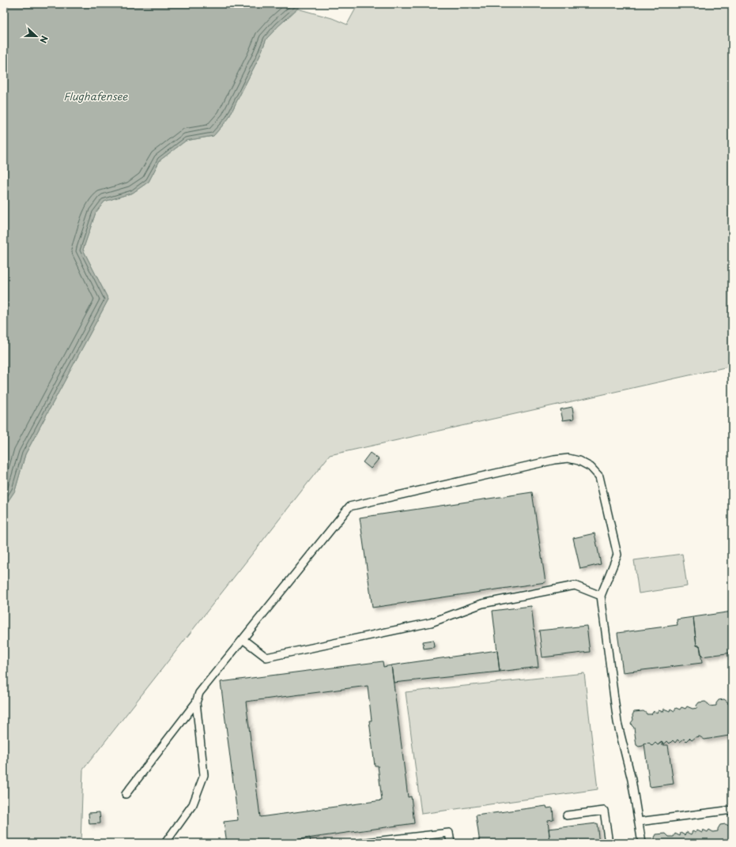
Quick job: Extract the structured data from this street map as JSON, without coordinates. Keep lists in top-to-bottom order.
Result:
{
  "water": ["Flughafensee"],
  "north": "right"
}
